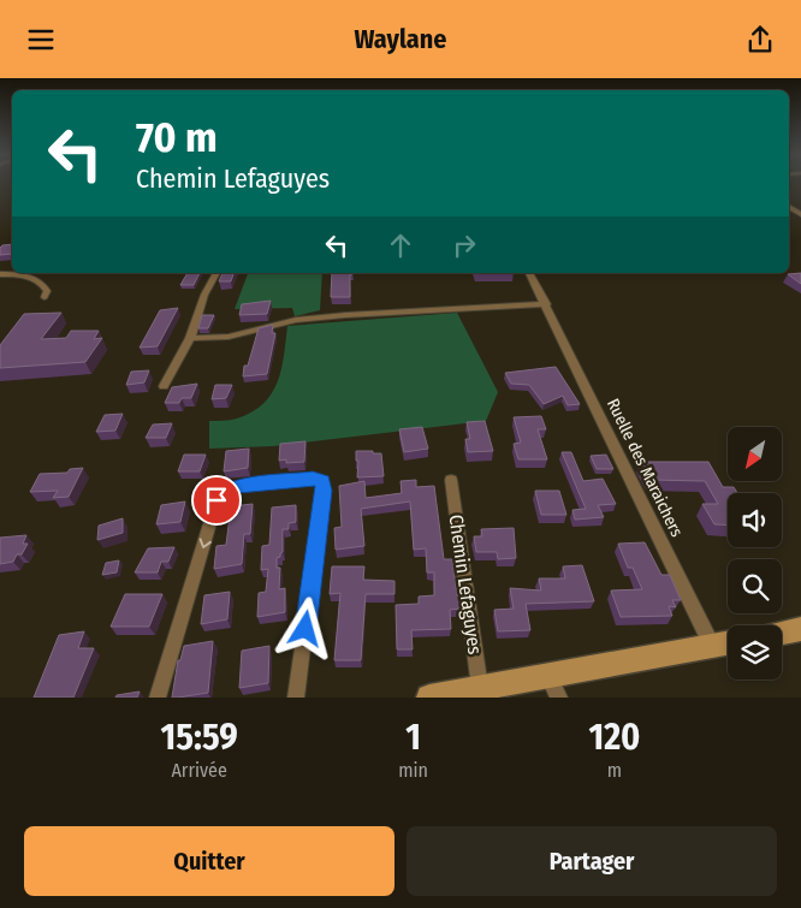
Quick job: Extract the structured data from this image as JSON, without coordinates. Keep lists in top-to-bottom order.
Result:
{
  "streets": {
    "street": ["Ruelle des Maraichers", "Chemin Lefaguyes"]
  },
  "north": "bottom left",
  "page": {
    "header": "Waylane",
    "turn": ["70 m", "Chemin Lefaguyes"],
    "eta": [
      "15:59",
      "Arrivée",
      "1",
      "min",
      "120",
      "m"
    ],
    "buttons": ["Quitter", "Partager"]
  }
}
